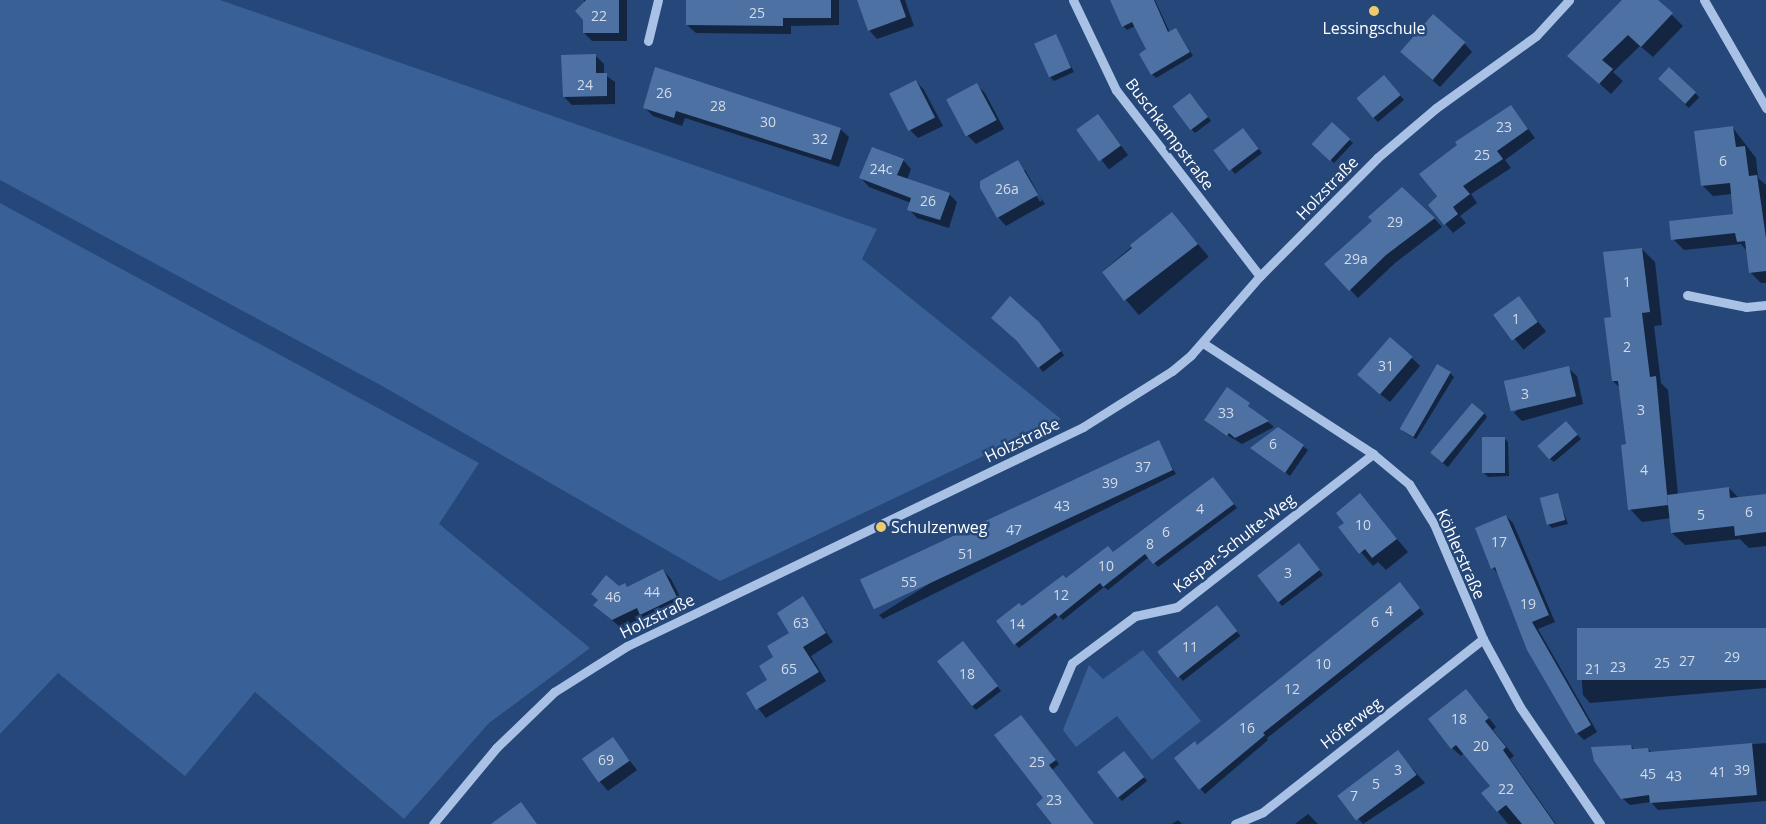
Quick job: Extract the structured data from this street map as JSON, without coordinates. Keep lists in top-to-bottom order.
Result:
{
  "streets": {
    "street": [
      "Buschkampstraße",
      "Holzstraße",
      "Kaspar-Schulte-Weg",
      "Köhlerstraße",
      "Höferweg"
    ]
  },
  "crossings": [
    ["Buschkampstraße", "Holzstraße"],
    ["Holzstraße", "Köhlerstraße"],
    ["Kaspar-Schulte-Weg", "Köhlerstraße"],
    ["Köhlerstraße", "Höferweg"]
  ],
  "places": ["Lessingschule", "Schulzenweg"],
  "house_numbers": [
    "25",
    "22",
    "24",
    "26",
    "28",
    "30",
    "23",
    "32",
    "25",
    "6",
    "24c",
    "26a",
    "26",
    "29",
    "29a",
    "1",
    "1",
    "2",
    "31",
    "3",
    "3",
    "33",
    "6",
    "37",
    "4",
    "39",
    "43",
    "4",
    "6",
    "5",
    "10",
    "47",
    "6",
    "17",
    "8",
    "51",
    "10",
    "3",
    "55",
    "44",
    "12",
    "46",
    "19",
    "4",
    "6",
    "63",
    "14",
    "11",
    "29",
    "27",
    "25",
    "10",
    "23",
    "65",
    "21",
    "18",
    "12",
    "18",
    "16",
    "20",
    "69",
    "25",
    "3",
    "39",
    "41",
    "45",
    "43",
    "5",
    "22",
    "7",
    "23"
  ]
}
